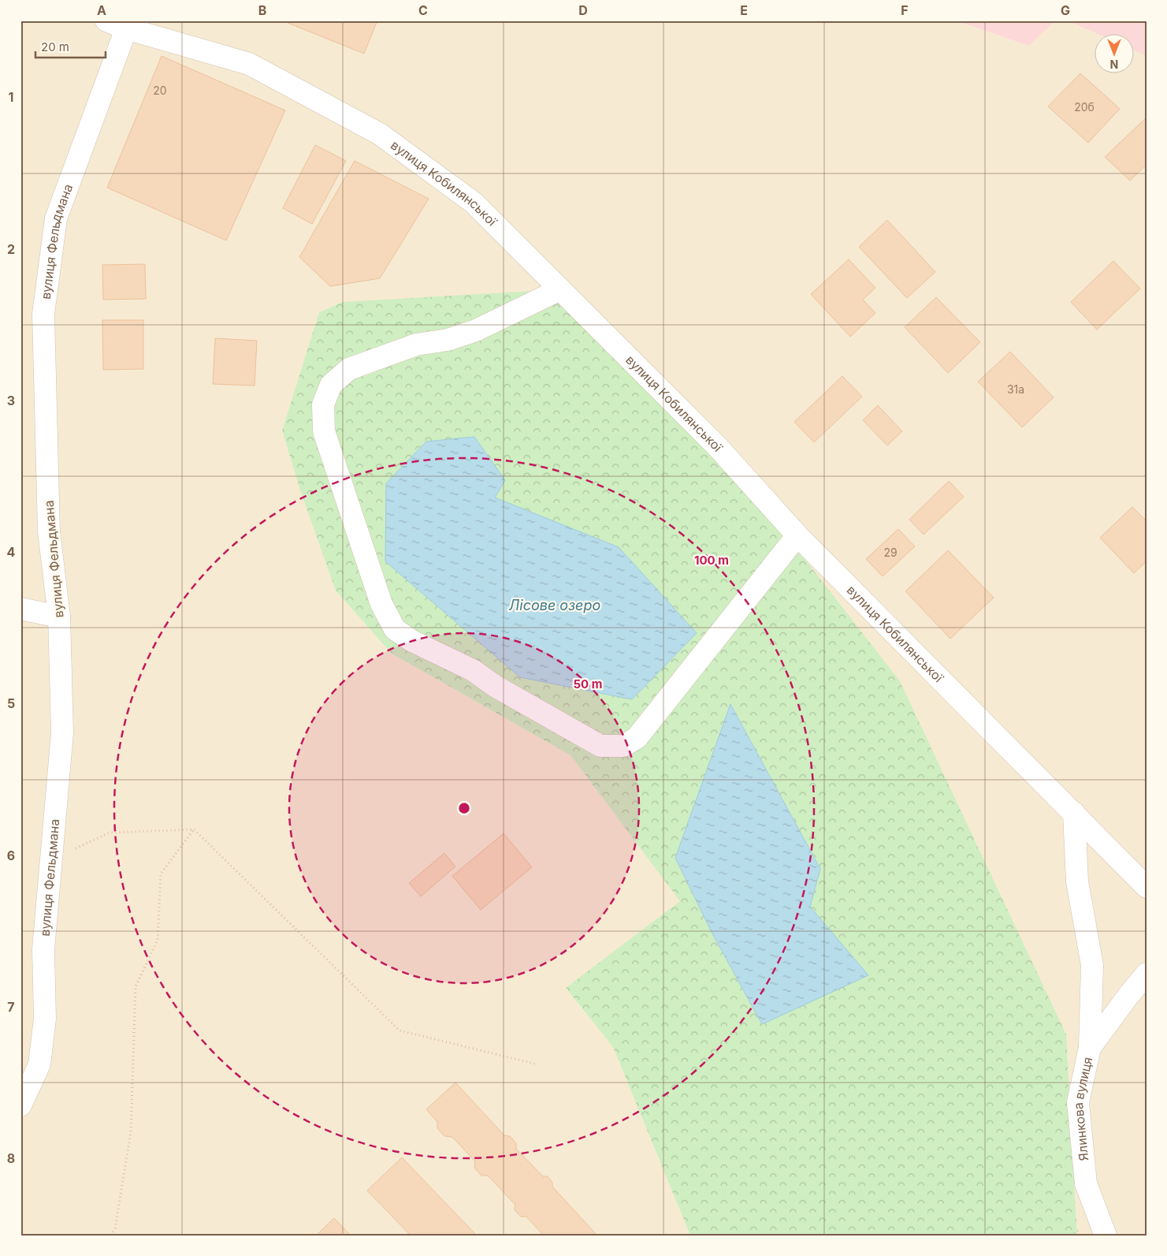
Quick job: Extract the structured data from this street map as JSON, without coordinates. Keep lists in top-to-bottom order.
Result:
{
  "streets": {
    "street": ["вулиця Кобилянської", "вулиця Фельдмана", "Ялинкова вулиця"]
  },
  "crossings": [
    ["вулиця Кобилянської", "вулиця Фельдмана"]
  ],
  "water": ["Лісове озеро"],
  "house_numbers": [
    "20",
    "20б",
    "31а",
    "29"
  ],
  "scale_bar": "20 m",
  "north": "bottom",
  "grid": {
    "columns": [
      "A",
      "B",
      "C",
      "D",
      "E",
      "F",
      "G"
    ],
    "rows": [
      "1",
      "2",
      "3",
      "4",
      "5",
      "6",
      "7",
      "8"
    ]
  },
  "rings": ["100 m", "50 m"]
}
